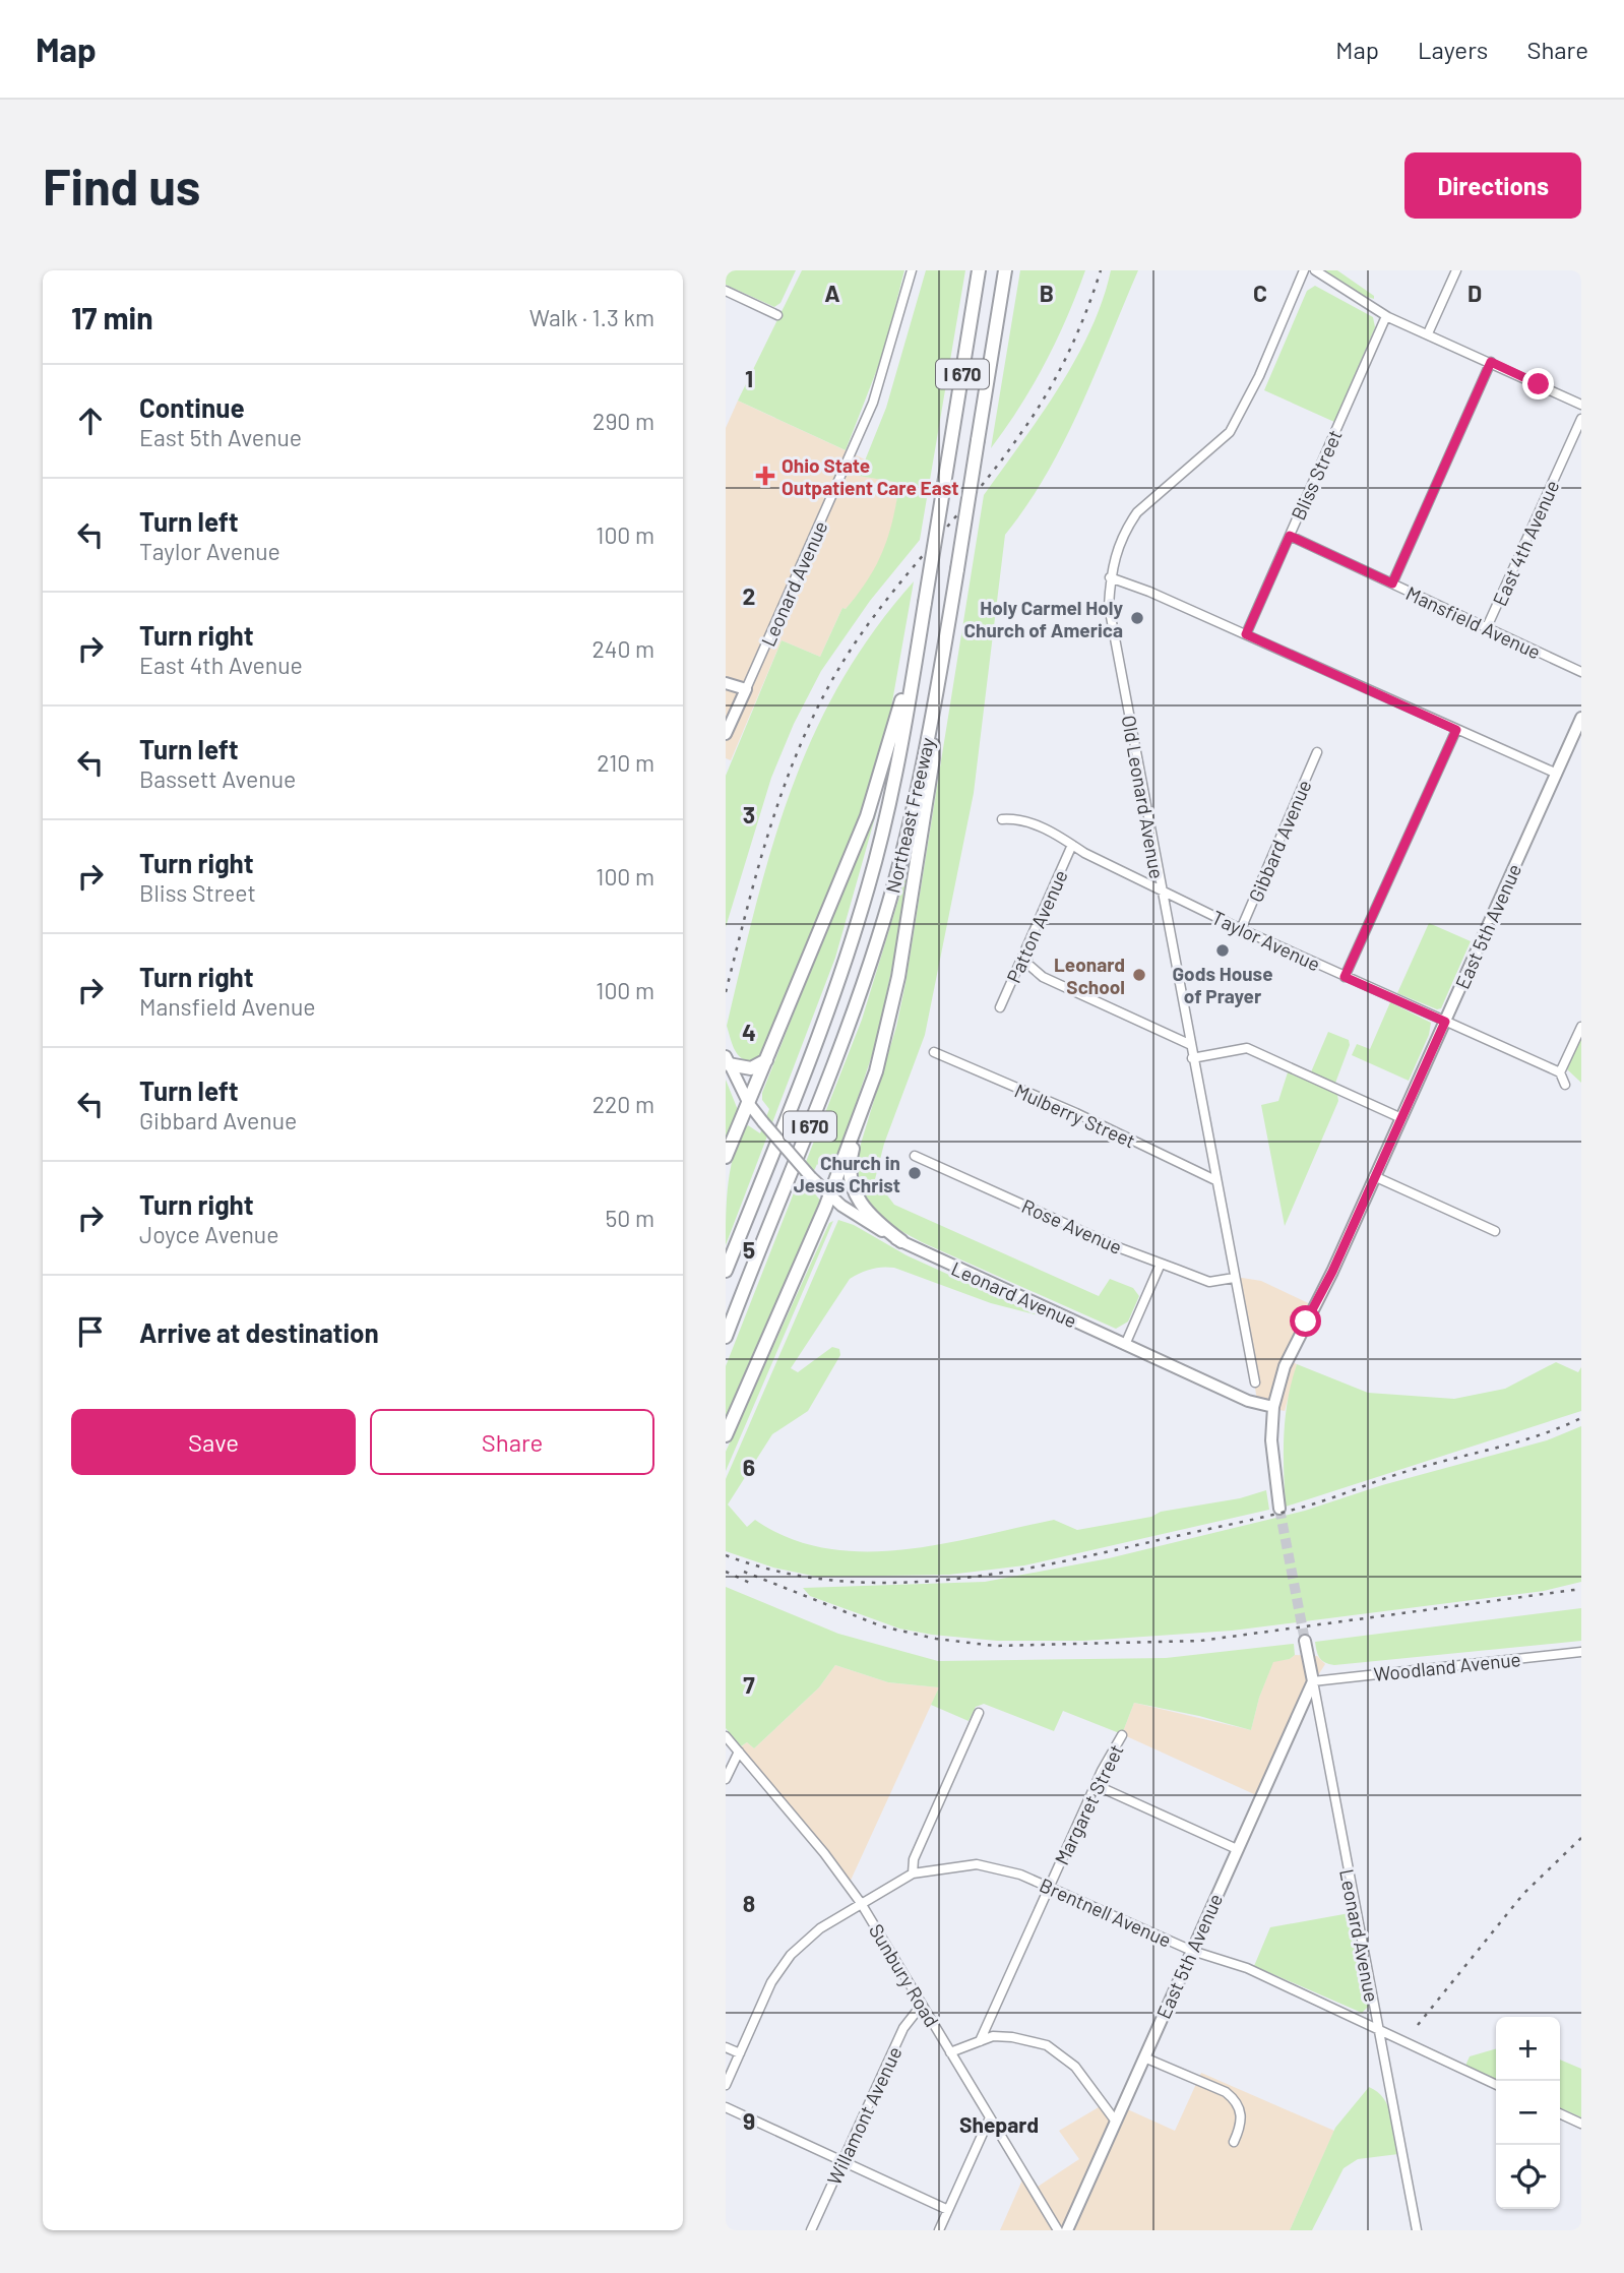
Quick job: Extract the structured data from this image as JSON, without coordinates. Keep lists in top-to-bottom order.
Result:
{
  "streets": {
    "highway": ["I 670", "Northeast Freeway"],
    "main road": ["Leonard Avenue", "East 5th Avenue"],
    "street": [
      "Bliss Street",
      "East 4th Avenue",
      "Mansfield Avenue",
      "Old Leonard Avenue",
      "Gibbard Avenue",
      "Patton Avenue",
      "Taylor Avenue",
      "Mulberry Street",
      "Rose Avenue",
      "Woodland Avenue",
      "Margaret Street",
      "Brentnell Avenue",
      "Sunbury Road",
      "Willamont Avenue"
    ]
  },
  "crossings": [
    ["Bliss Street", "Mansfield Avenue"],
    ["East 4th Avenue", "Mansfield Avenue"],
    ["Leonard Avenue", "East 5th Avenue"],
    ["Leonard Avenue", "Woodland Avenue"],
    ["Leonard Avenue", "Brentnell Avenue"],
    ["Old Leonard Avenue", "Taylor Avenue"],
    ["Old Leonard Avenue", "Mulberry Street"],
    ["Old Leonard Avenue", "Rose Avenue"],
    ["Gibbard Avenue", "Taylor Avenue"],
    ["Patton Avenue", "Taylor Avenue"],
    ["East 5th Avenue", "Taylor Avenue"],
    ["East 5th Avenue", "Woodland Avenue"],
    ["East 5th Avenue", "Brentnell Avenue"],
    ["Margaret Street", "Brentnell Avenue"],
    ["Brentnell Avenue", "Sunbury Road"],
    ["Sunbury Road", "Willamont Avenue"]
  ],
  "districts": ["Shepard"],
  "places": {
    "health": ["Ohio State Outpatient Care East"],
    "other": [
      "Holy Carmel Holy Church of America",
      "Gods House of Prayer",
      "Leonard School",
      "Church in Jesus Christ"
    ]
  },
  "page": {
    "header": "Map",
    "nav": ["Map", "Layers", "Share"],
    "buttons": [
      "Directions",
      ["Save", "Share"]
    ],
    "title": "Find us",
    "heading": ["17 min", "Walk · 1.3 km"],
    "list": [
      ["Continue", "East 5th Avenue", "290 m"],
      ["Turn left", "Taylor Avenue", "100 m"],
      ["Turn right", "East 4th Avenue", "240 m"],
      ["Turn left", "Bassett Avenue", "210 m"],
      ["Turn right", "Bliss Street", "100 m"],
      ["Turn right", "Mansfield Avenue", "100 m"],
      ["Turn left", "Gibbard Avenue", "220 m"],
      ["Turn right", "Joyce Avenue", "50 m"],
      "Arrive at destination"
    ],
    "map_buttons": ["+", "−"]
  },
  "grid": {
    "columns": [
      "A",
      "B",
      "C",
      "D"
    ],
    "rows": [
      "1",
      "2",
      "3",
      "4",
      "5",
      "6",
      "7",
      "8",
      "9"
    ]
  }
}
